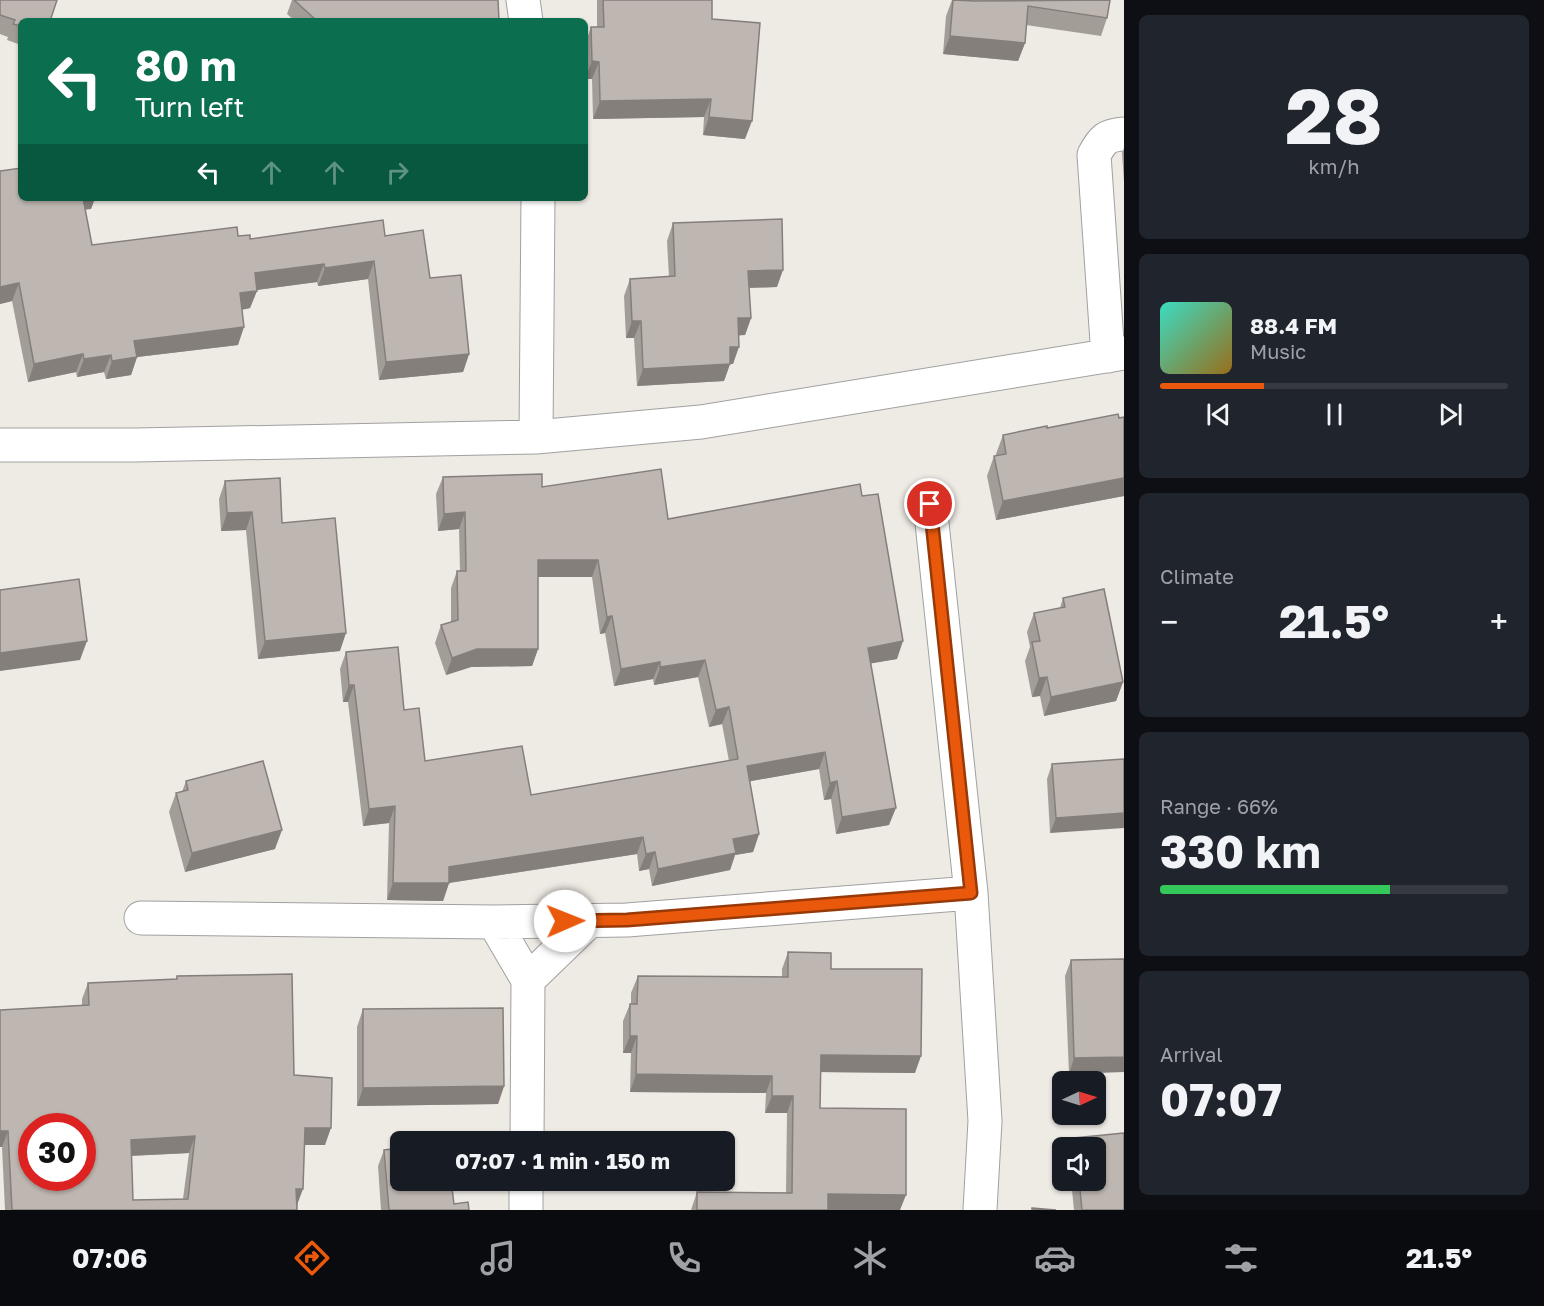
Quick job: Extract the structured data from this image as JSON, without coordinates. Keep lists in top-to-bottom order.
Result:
{
  "north": "right",
  "page": {
    "tile": [
      ["28", "km/h"],
      "Climate",
      ["Range · 66%", "330 km"],
      ["Arrival", "07:07"]
    ],
    "turn": ["80 m", "Turn left"],
    "song": ["88.4 FM", "Music"],
    "heat": ["−", "21.5°", "+"],
    "limit": "30",
    "trip": "07:07 · 1 min · 150 m",
    "tabs": ["07:06", "21.5°"]
  }
}
